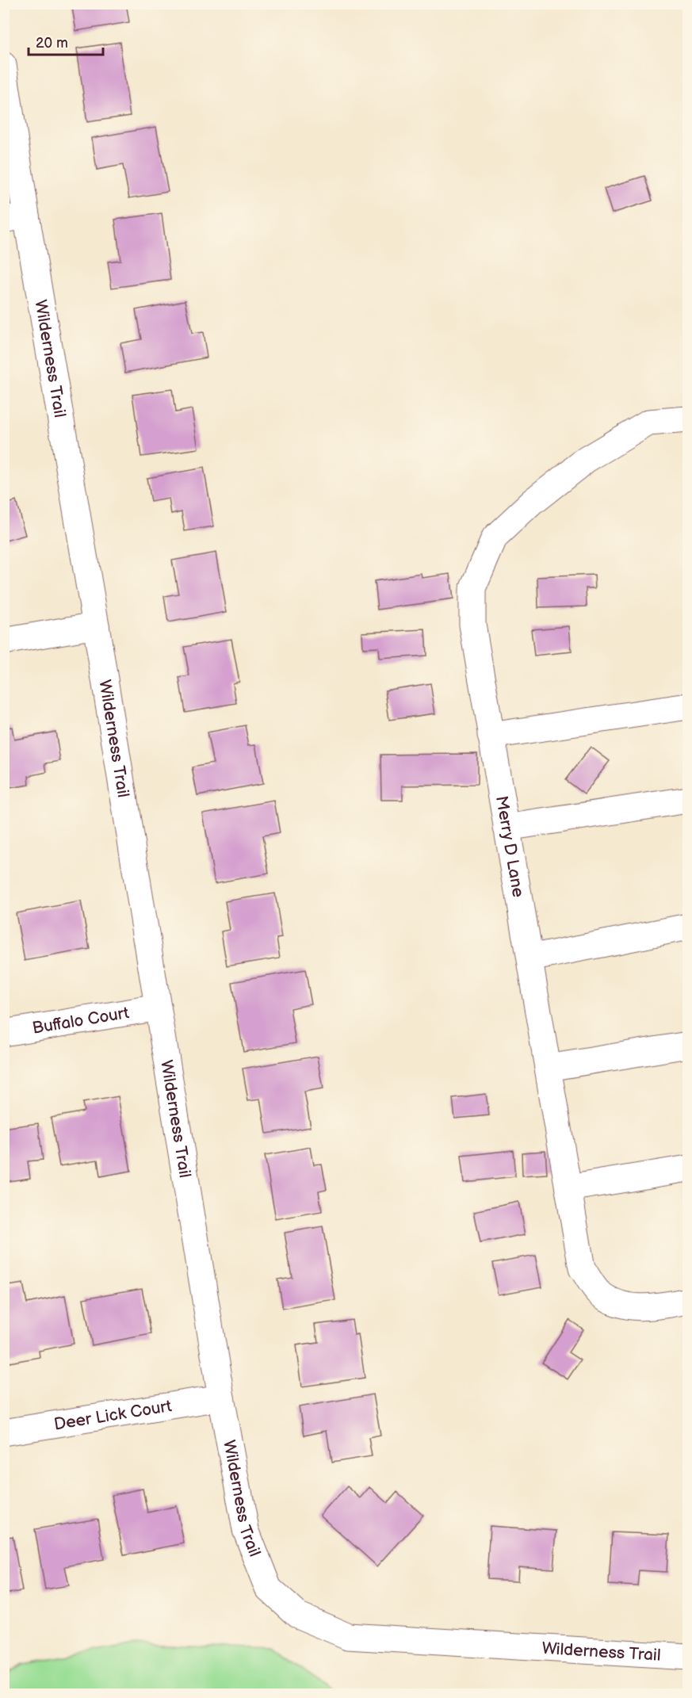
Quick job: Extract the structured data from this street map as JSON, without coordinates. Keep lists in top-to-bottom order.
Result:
{
  "streets": {
    "street": [
      "Wilderness Trail",
      "Merry D Lane",
      "Buffalo Court",
      "Deer Lick Court"
    ]
  },
  "crossings": [
    ["Wilderness Trail", "Buffalo Court"],
    ["Wilderness Trail", "Deer Lick Court"]
  ],
  "scale_bar": "20 m"
}
